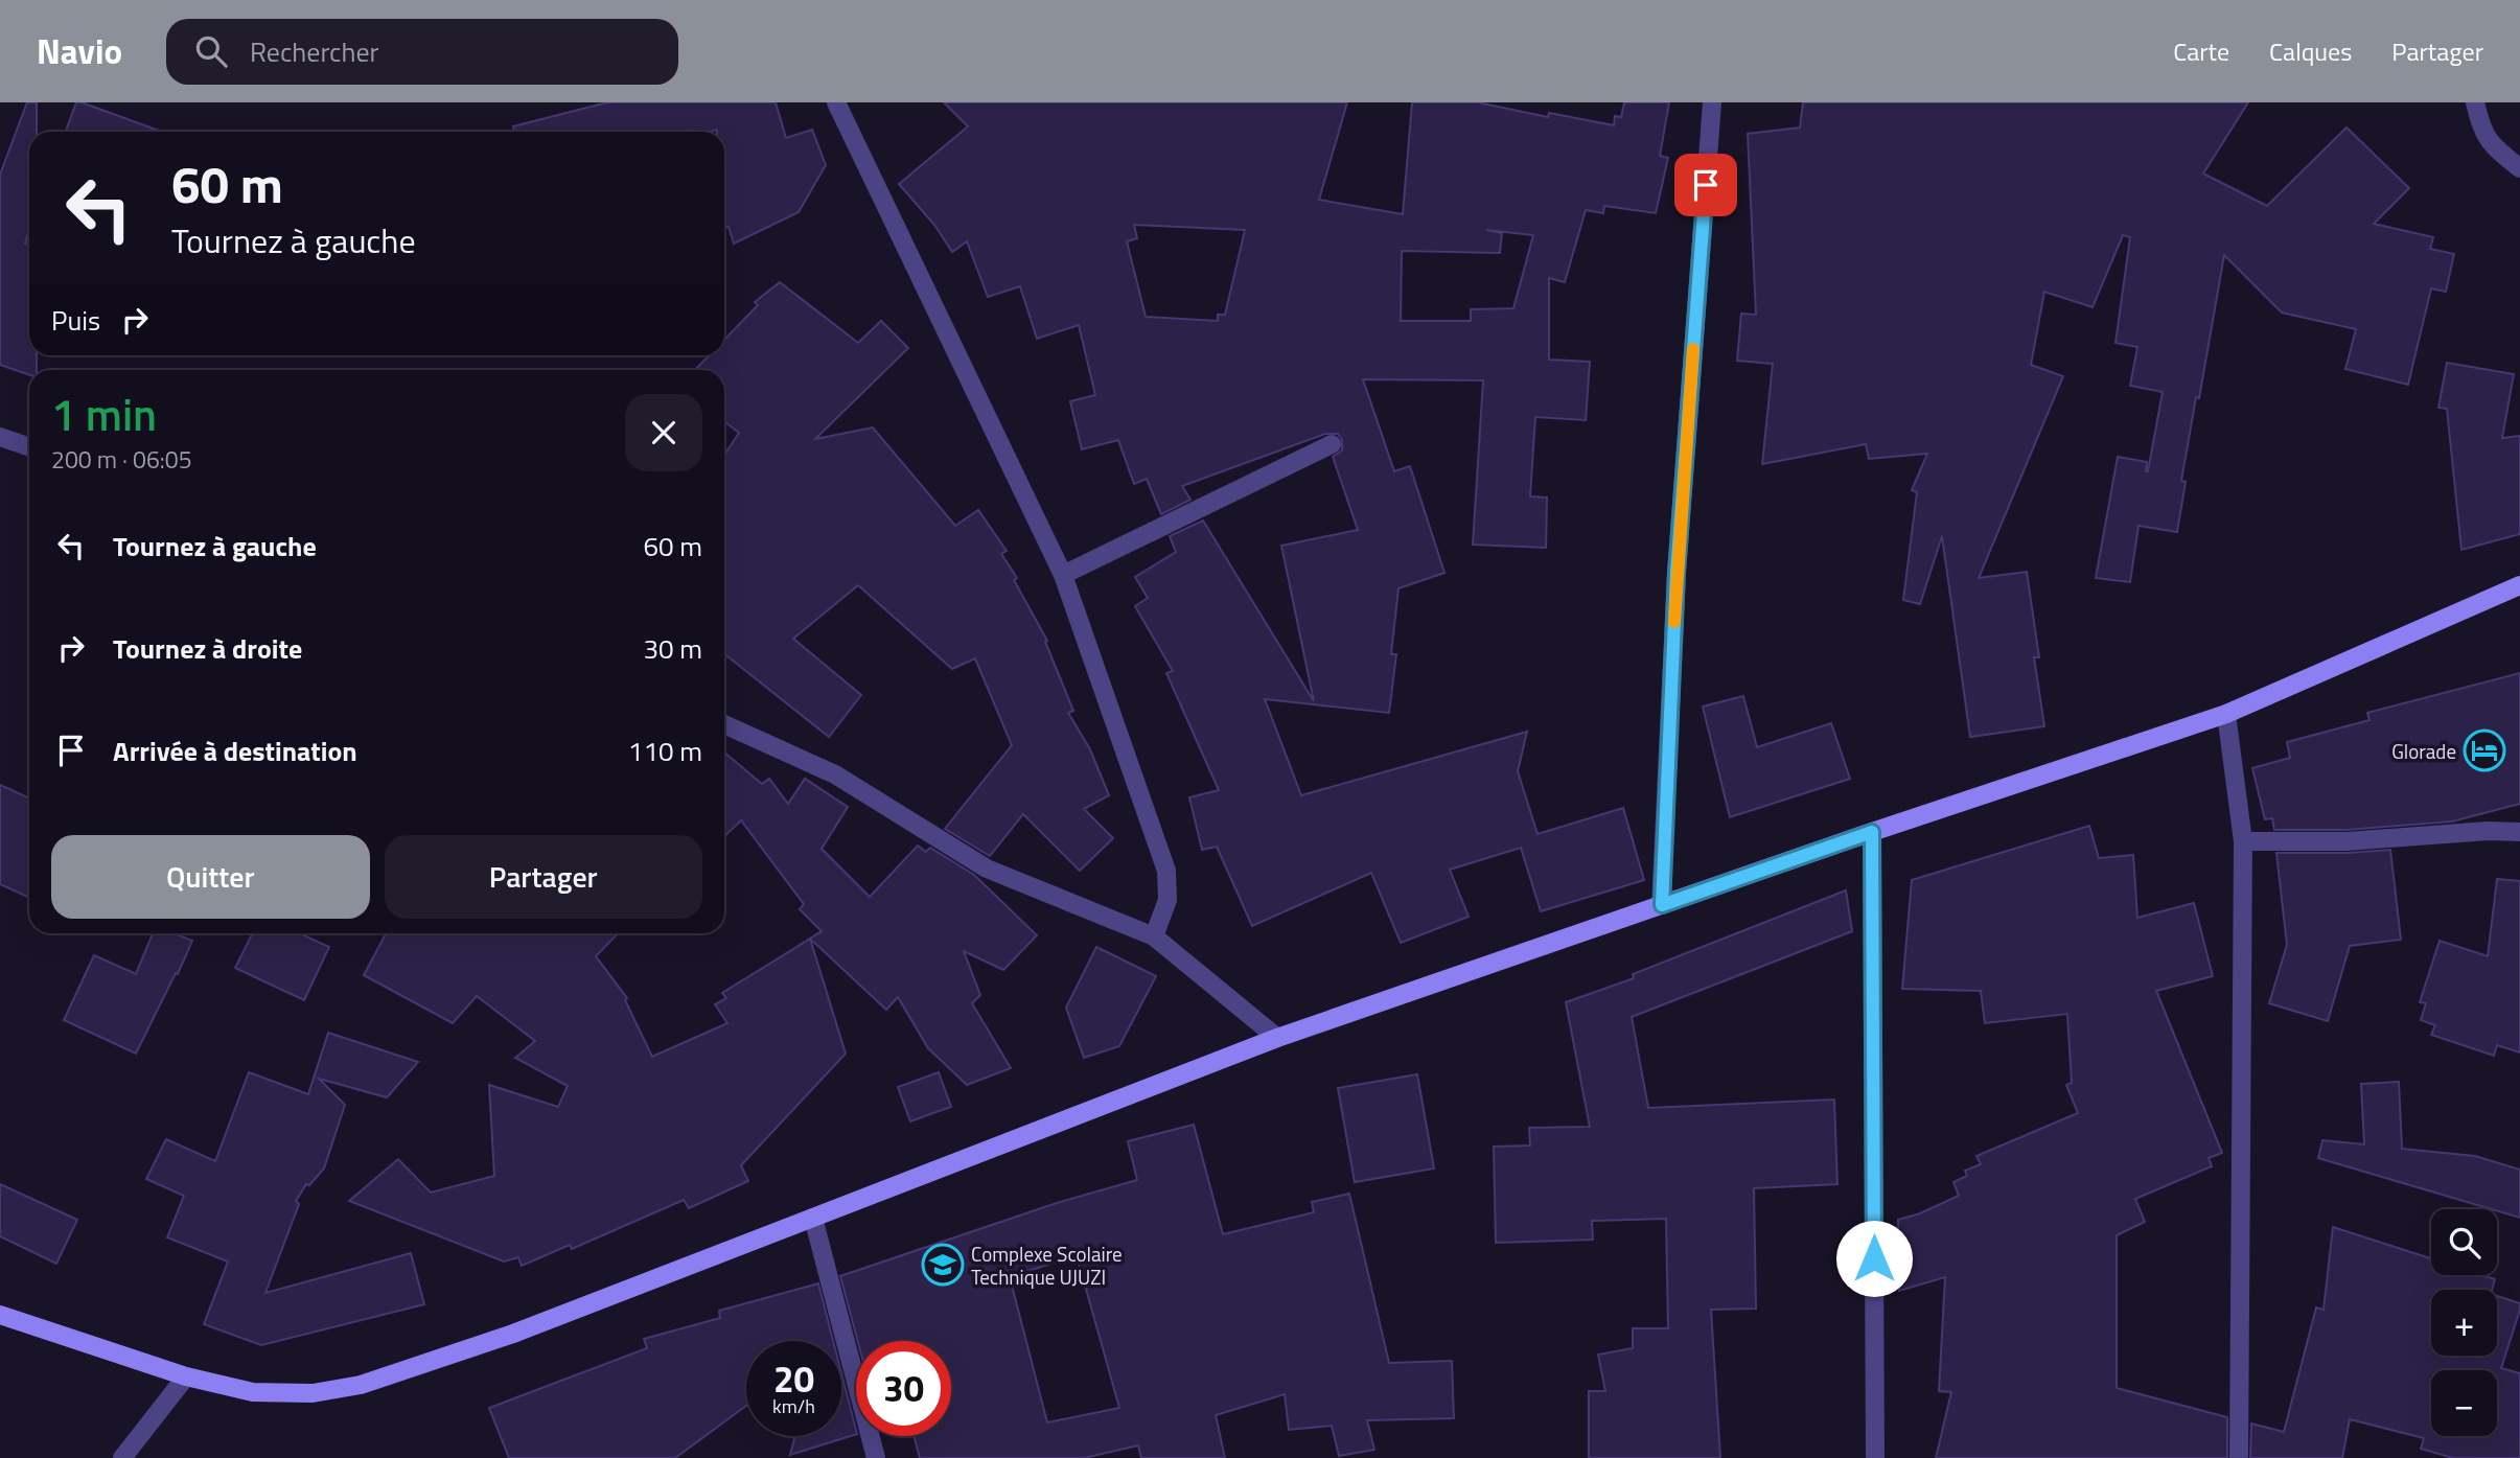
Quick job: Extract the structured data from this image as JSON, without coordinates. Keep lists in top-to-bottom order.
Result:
{
  "places": {
    "hotel": ["Glorade"],
    "school or university": ["Complexe Scolaire Technique UJUZI"]
  },
  "page": {
    "header": "Navio",
    "search": "Rechercher",
    "nav": ["Carte", "Calques", "Partager"],
    "turn": ["60 m", "Tournez à gauche"],
    "then": "Puis",
    "heading": ["1 min", "200 m · 06:05"],
    "list": [
      {
        "name": "Tournez à gauche",
        "value": "60 m"
      },
      {
        "name": "Tournez à droite",
        "value": "30 m"
      },
      {
        "name": "Arrivée à destination",
        "value": "110 m"
      }
    ],
    "buttons": ["Quitter", "Partager"],
    "map_buttons": ["+", "−"],
    "speed": "20 km/h",
    "limit": "30"
  }
}
